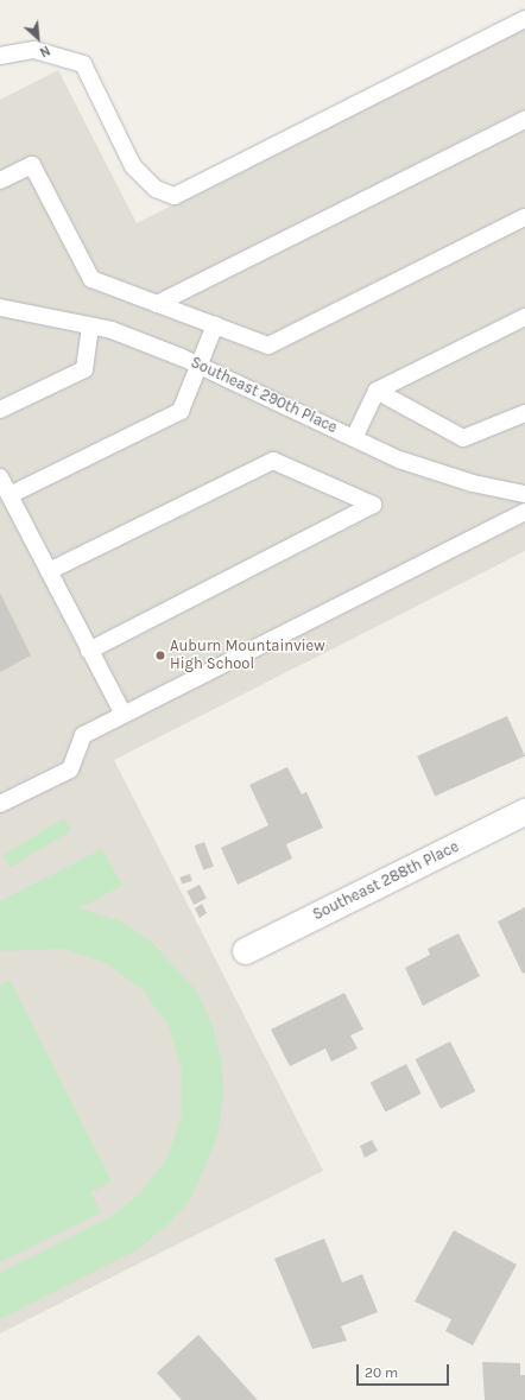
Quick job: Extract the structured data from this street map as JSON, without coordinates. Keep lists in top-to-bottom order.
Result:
{
  "streets": {
    "street": ["Southeast 288th Place"],
    "lane": ["Southeast 290th Place"]
  },
  "places": ["Auburn Mountainview High School"],
  "scale_bar": "20 m",
  "north": "bottom right"
}
